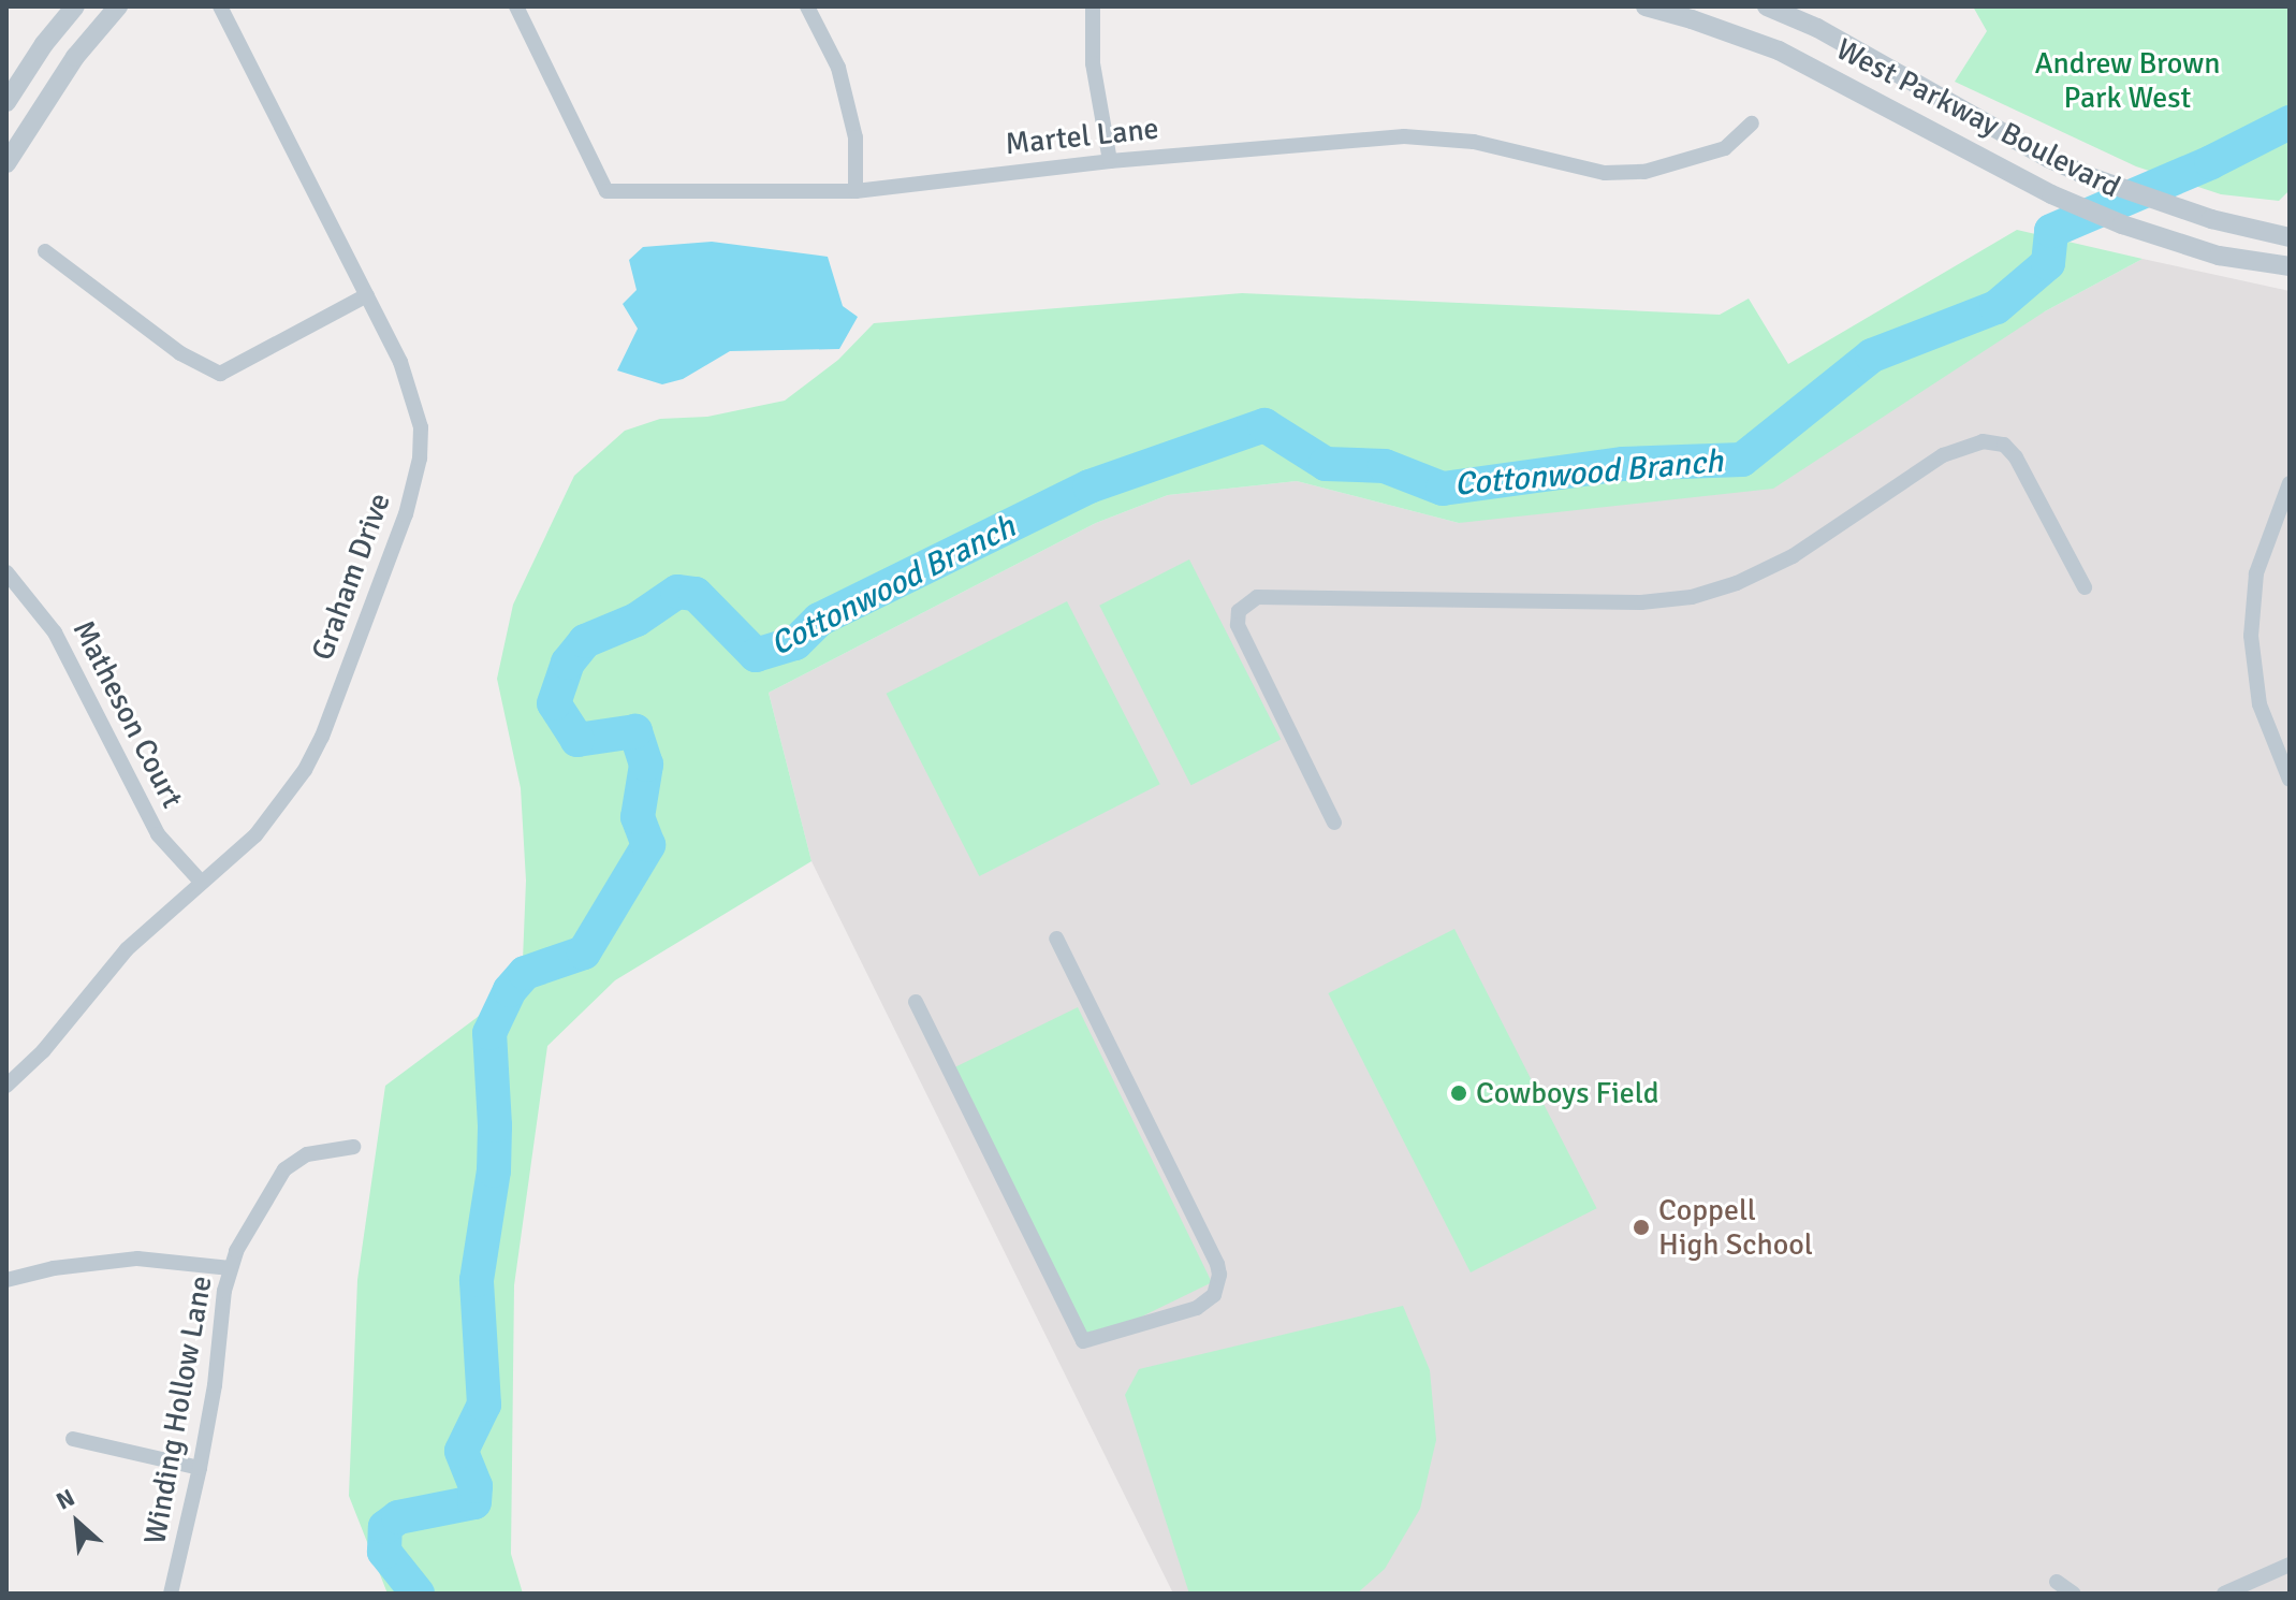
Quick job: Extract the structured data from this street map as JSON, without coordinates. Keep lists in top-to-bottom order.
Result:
{
  "streets": {
    "street": [
      "West Parkway Boulevard",
      "Martel Lane",
      "Graham Drive",
      "Matheson Court",
      "Winding Hollow Lane"
    ]
  },
  "crossings": [
    ["Graham Drive", "Matheson Court"]
  ],
  "water": ["Cottonwood Branch"],
  "parks": ["Andrew Brown Park West"],
  "places": ["Cowboys Field", "Coppell High School"],
  "north": "top left"
}
